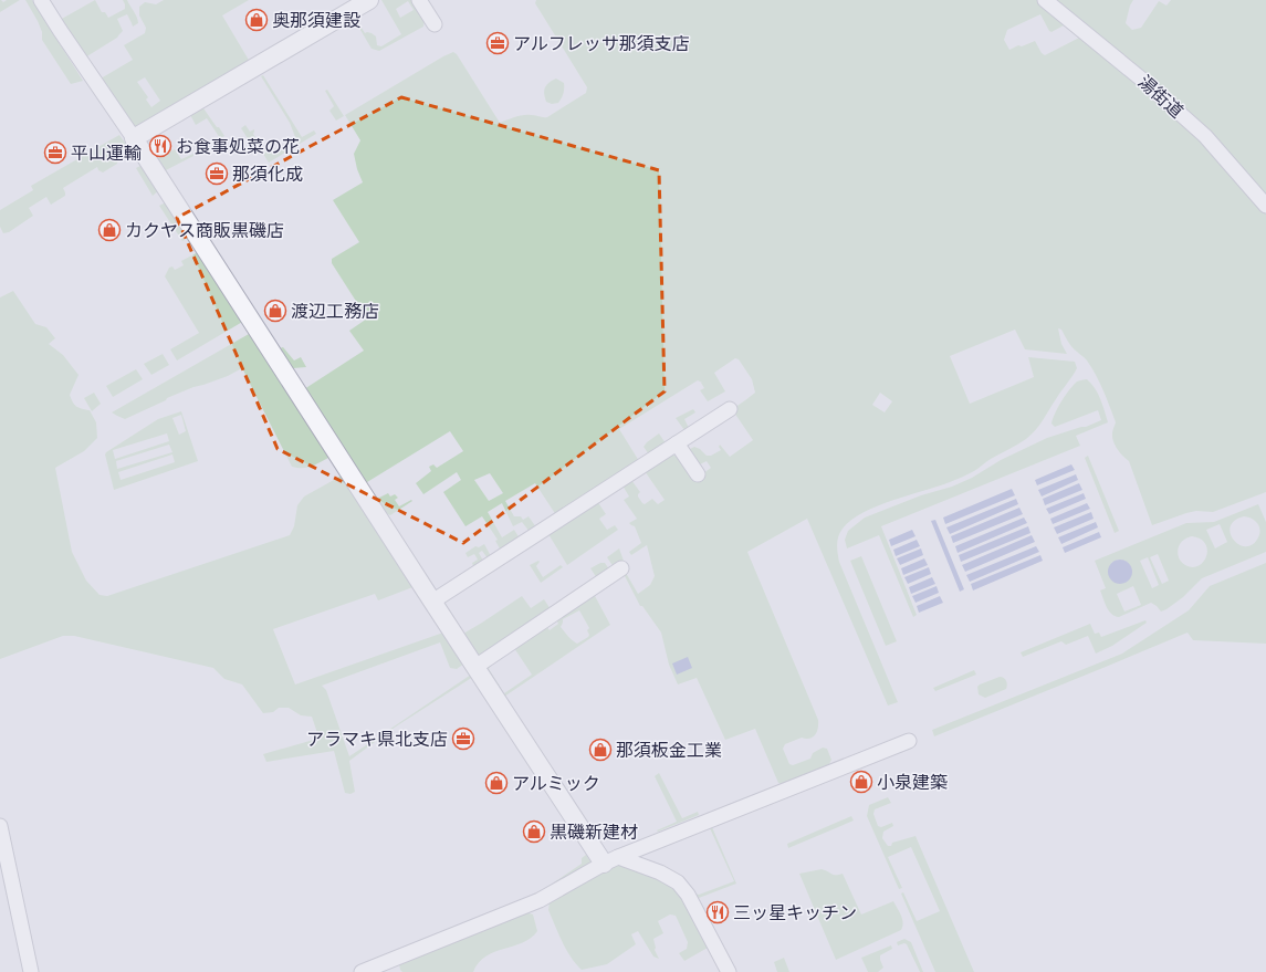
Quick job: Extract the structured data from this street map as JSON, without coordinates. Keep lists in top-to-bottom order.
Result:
{
  "streets": {
    "street": ["湯街道"]
  },
  "places": {
    "shop": [
      "奥那須建設",
      "カクヤス商販黒磯店",
      "渡辺工務店",
      "那須板金工業",
      "小泉建築",
      "アルミック",
      "黒磯新建材"
    ],
    "office": [
      "アルフレッサ那須支店",
      "平山運輸",
      "那須化成",
      "アラマキ県北支店"
    ],
    "restaurant": ["お食事処菜の花", "三ッ星キッチン"]
  }
}
